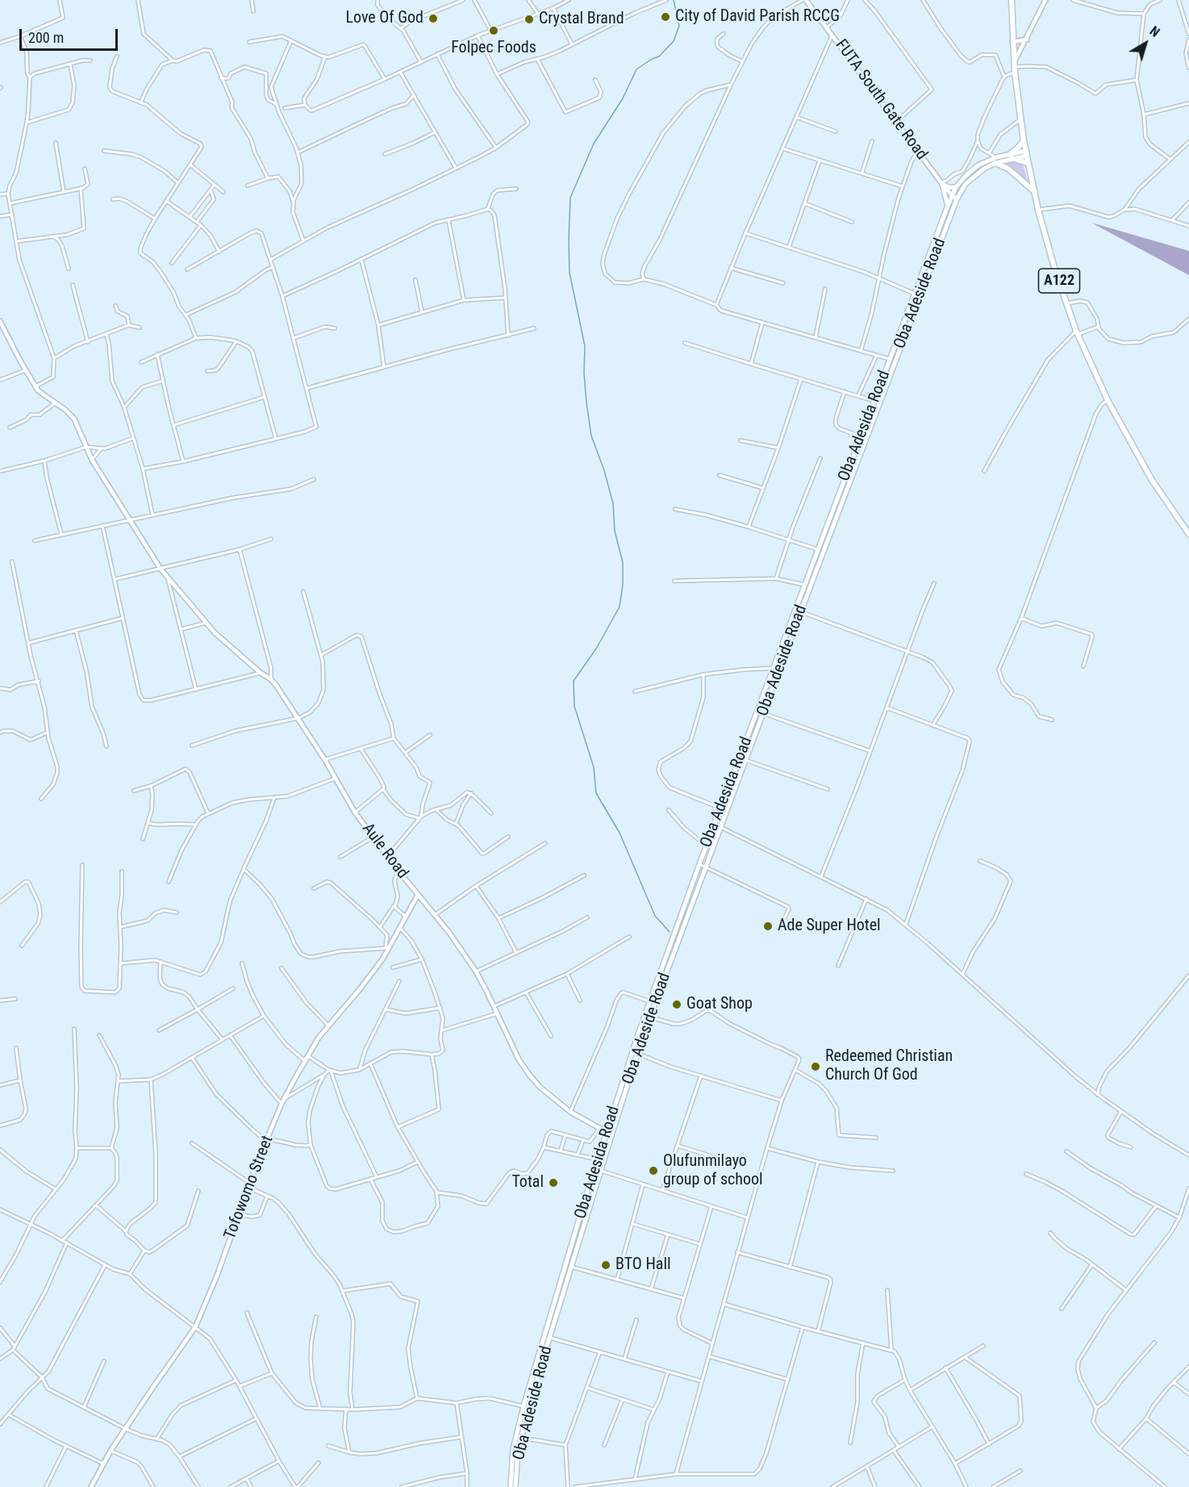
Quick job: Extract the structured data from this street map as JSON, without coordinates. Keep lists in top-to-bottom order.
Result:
{
  "streets": {
    "highway": ["A122"],
    "main road": ["Oba Adeside Road", "Oba Adesida Road"],
    "street": ["FUTA South Gate Road", "Aule Road", "Tofowomo Street"]
  },
  "crossings": [
    ["FUTA South Gate Road", "Oba Adeside Road"],
    ["FUTA South Gate Road", "Oba Adesida Road"],
    ["Oba Adeside Road", "Oba Adesida Road"],
    ["Oba Adesida Road", "Aule Road"],
    ["Aule Road", "Tofowomo Street"]
  ],
  "places": [
    "City of David Parish RCCG",
    "Love Of God",
    "Crystal Brand",
    "Folpec Foods",
    "Ade Super Hotel",
    "Goat Shop",
    "Redeemed Christian Church Of God",
    "Olufunmilayo group of school",
    "Total",
    "BTO Hall"
  ],
  "scale_bar": "200 m",
  "north": "top right"
}
